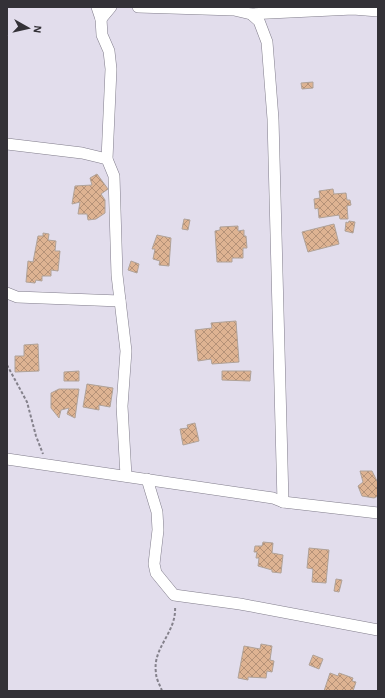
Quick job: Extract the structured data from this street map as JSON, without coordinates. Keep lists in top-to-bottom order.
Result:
{
  "north": "right"
}
